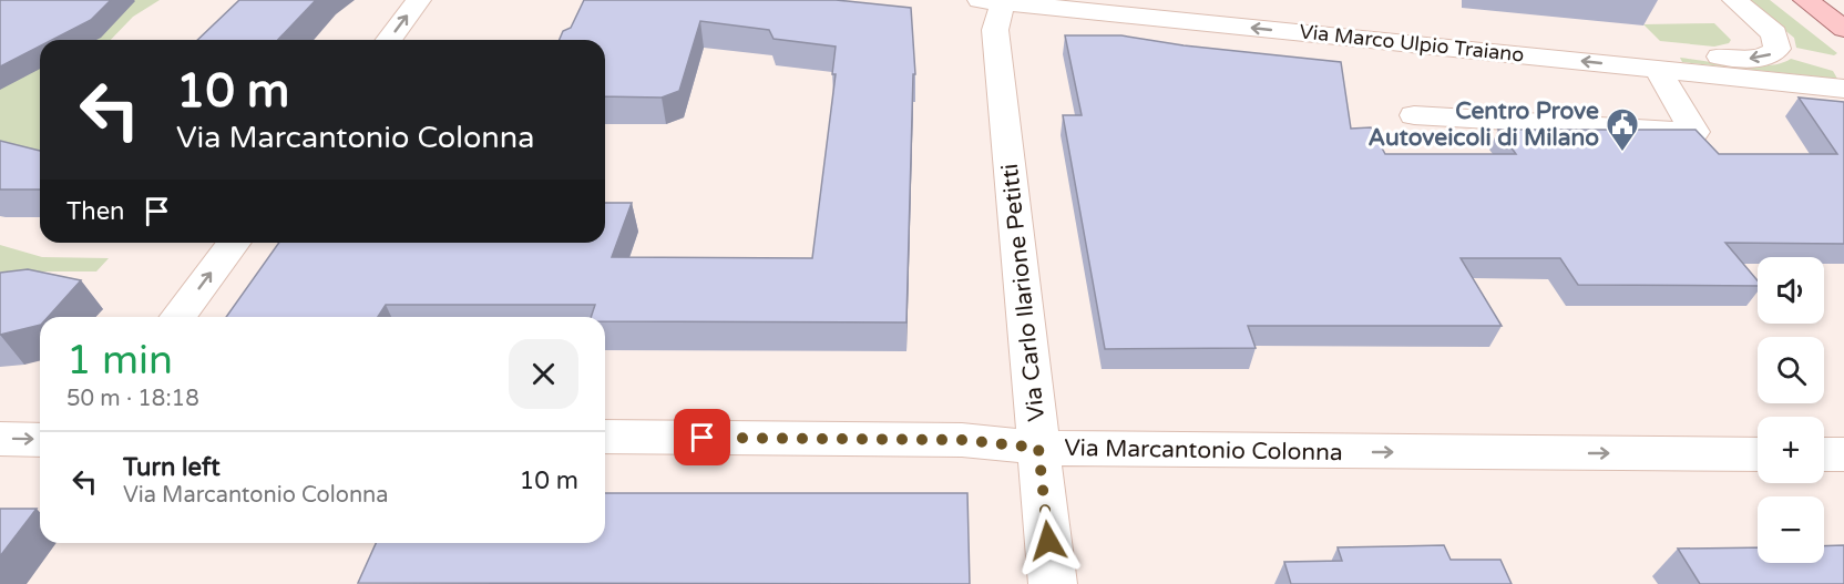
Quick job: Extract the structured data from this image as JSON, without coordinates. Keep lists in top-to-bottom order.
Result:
{
  "streets": {
    "street": ["Via Marco Ulpio Traiano", "Via Carlo Ilarione Petitti", "Via Marcantonio Colonna"]
  },
  "crossings": [
    ["Via Marco Ulpio Traiano", "Via Carlo Ilarione Petitti"],
    ["Via Carlo Ilarione Petitti", "Via Marcantonio Colonna"]
  ],
  "one_way": ["Via Marco Ulpio Traiano", "Via Marcantonio Colonna"],
  "places": {
    "public building": ["Centro Prove Autoveicoli di Milano"]
  },
  "page": {
    "turn": ["10 m", "Via Marcantonio Colonna"],
    "then": "Then",
    "map_buttons": ["+", "−"],
    "heading": ["1 min", "50 m · 18:18"],
    "list": [
      {
        "name": "Turn left",
        "note": "Via Marcantonio Colonna",
        "value": "10 m"
      }
    ]
  }
}
